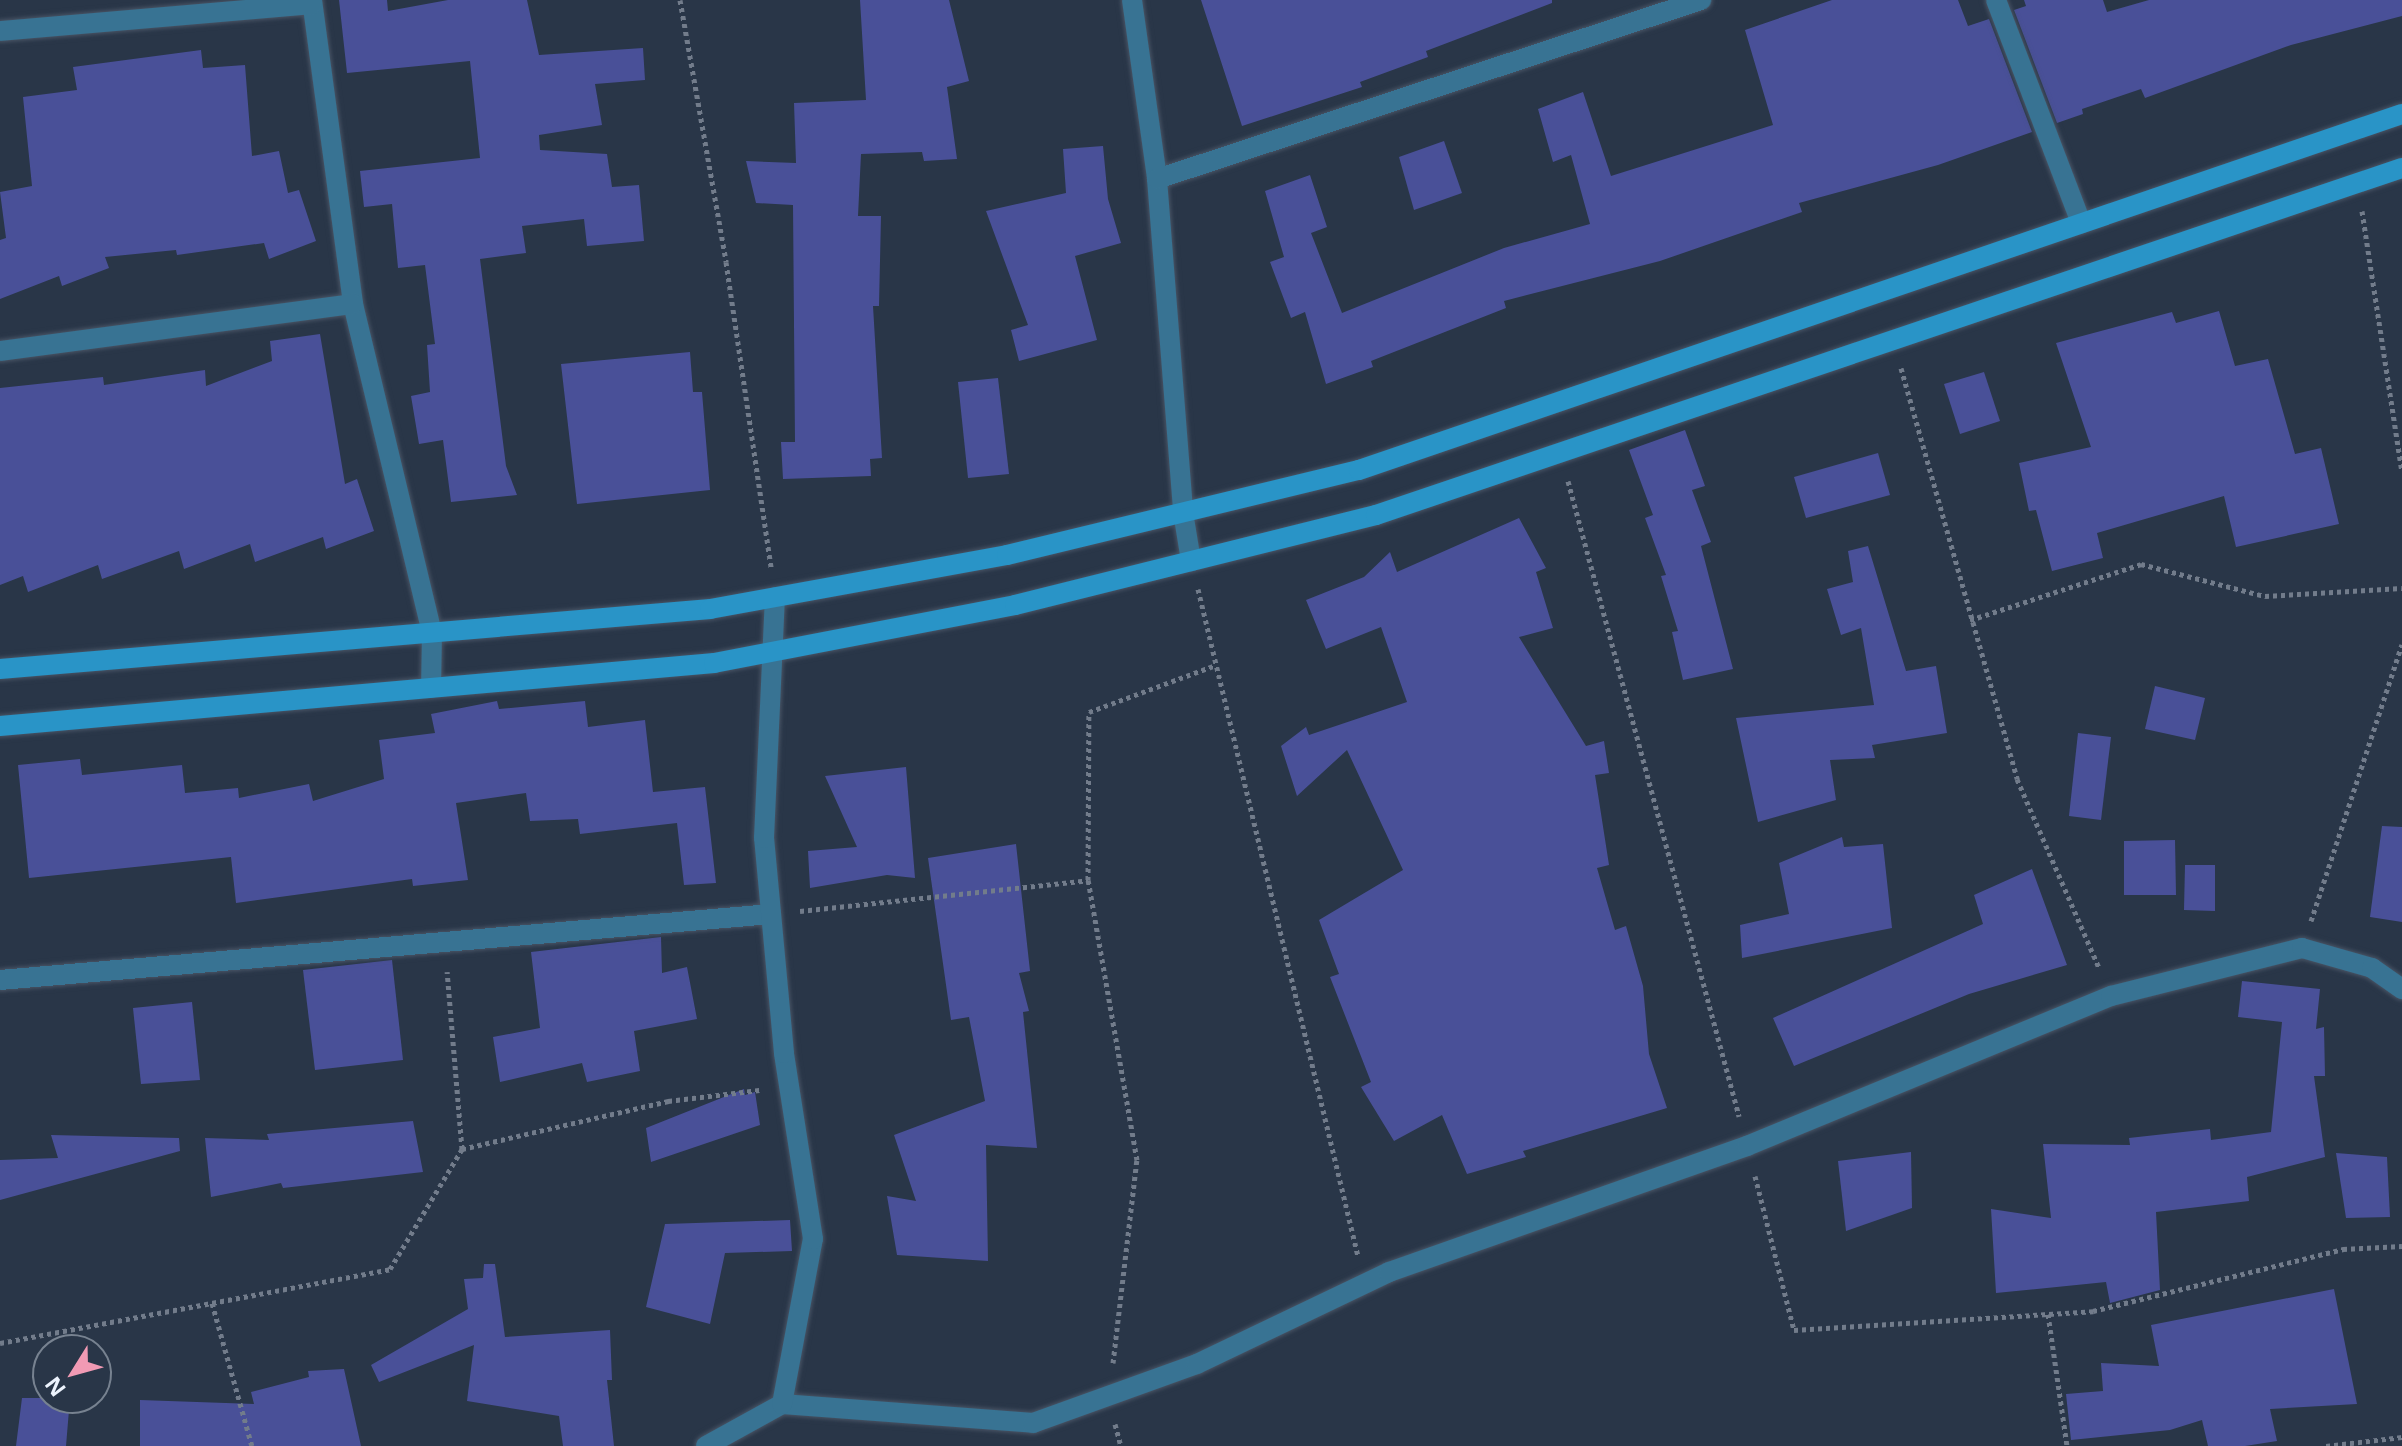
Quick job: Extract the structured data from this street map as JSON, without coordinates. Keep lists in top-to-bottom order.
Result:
{
  "north": "bottom left"
}
